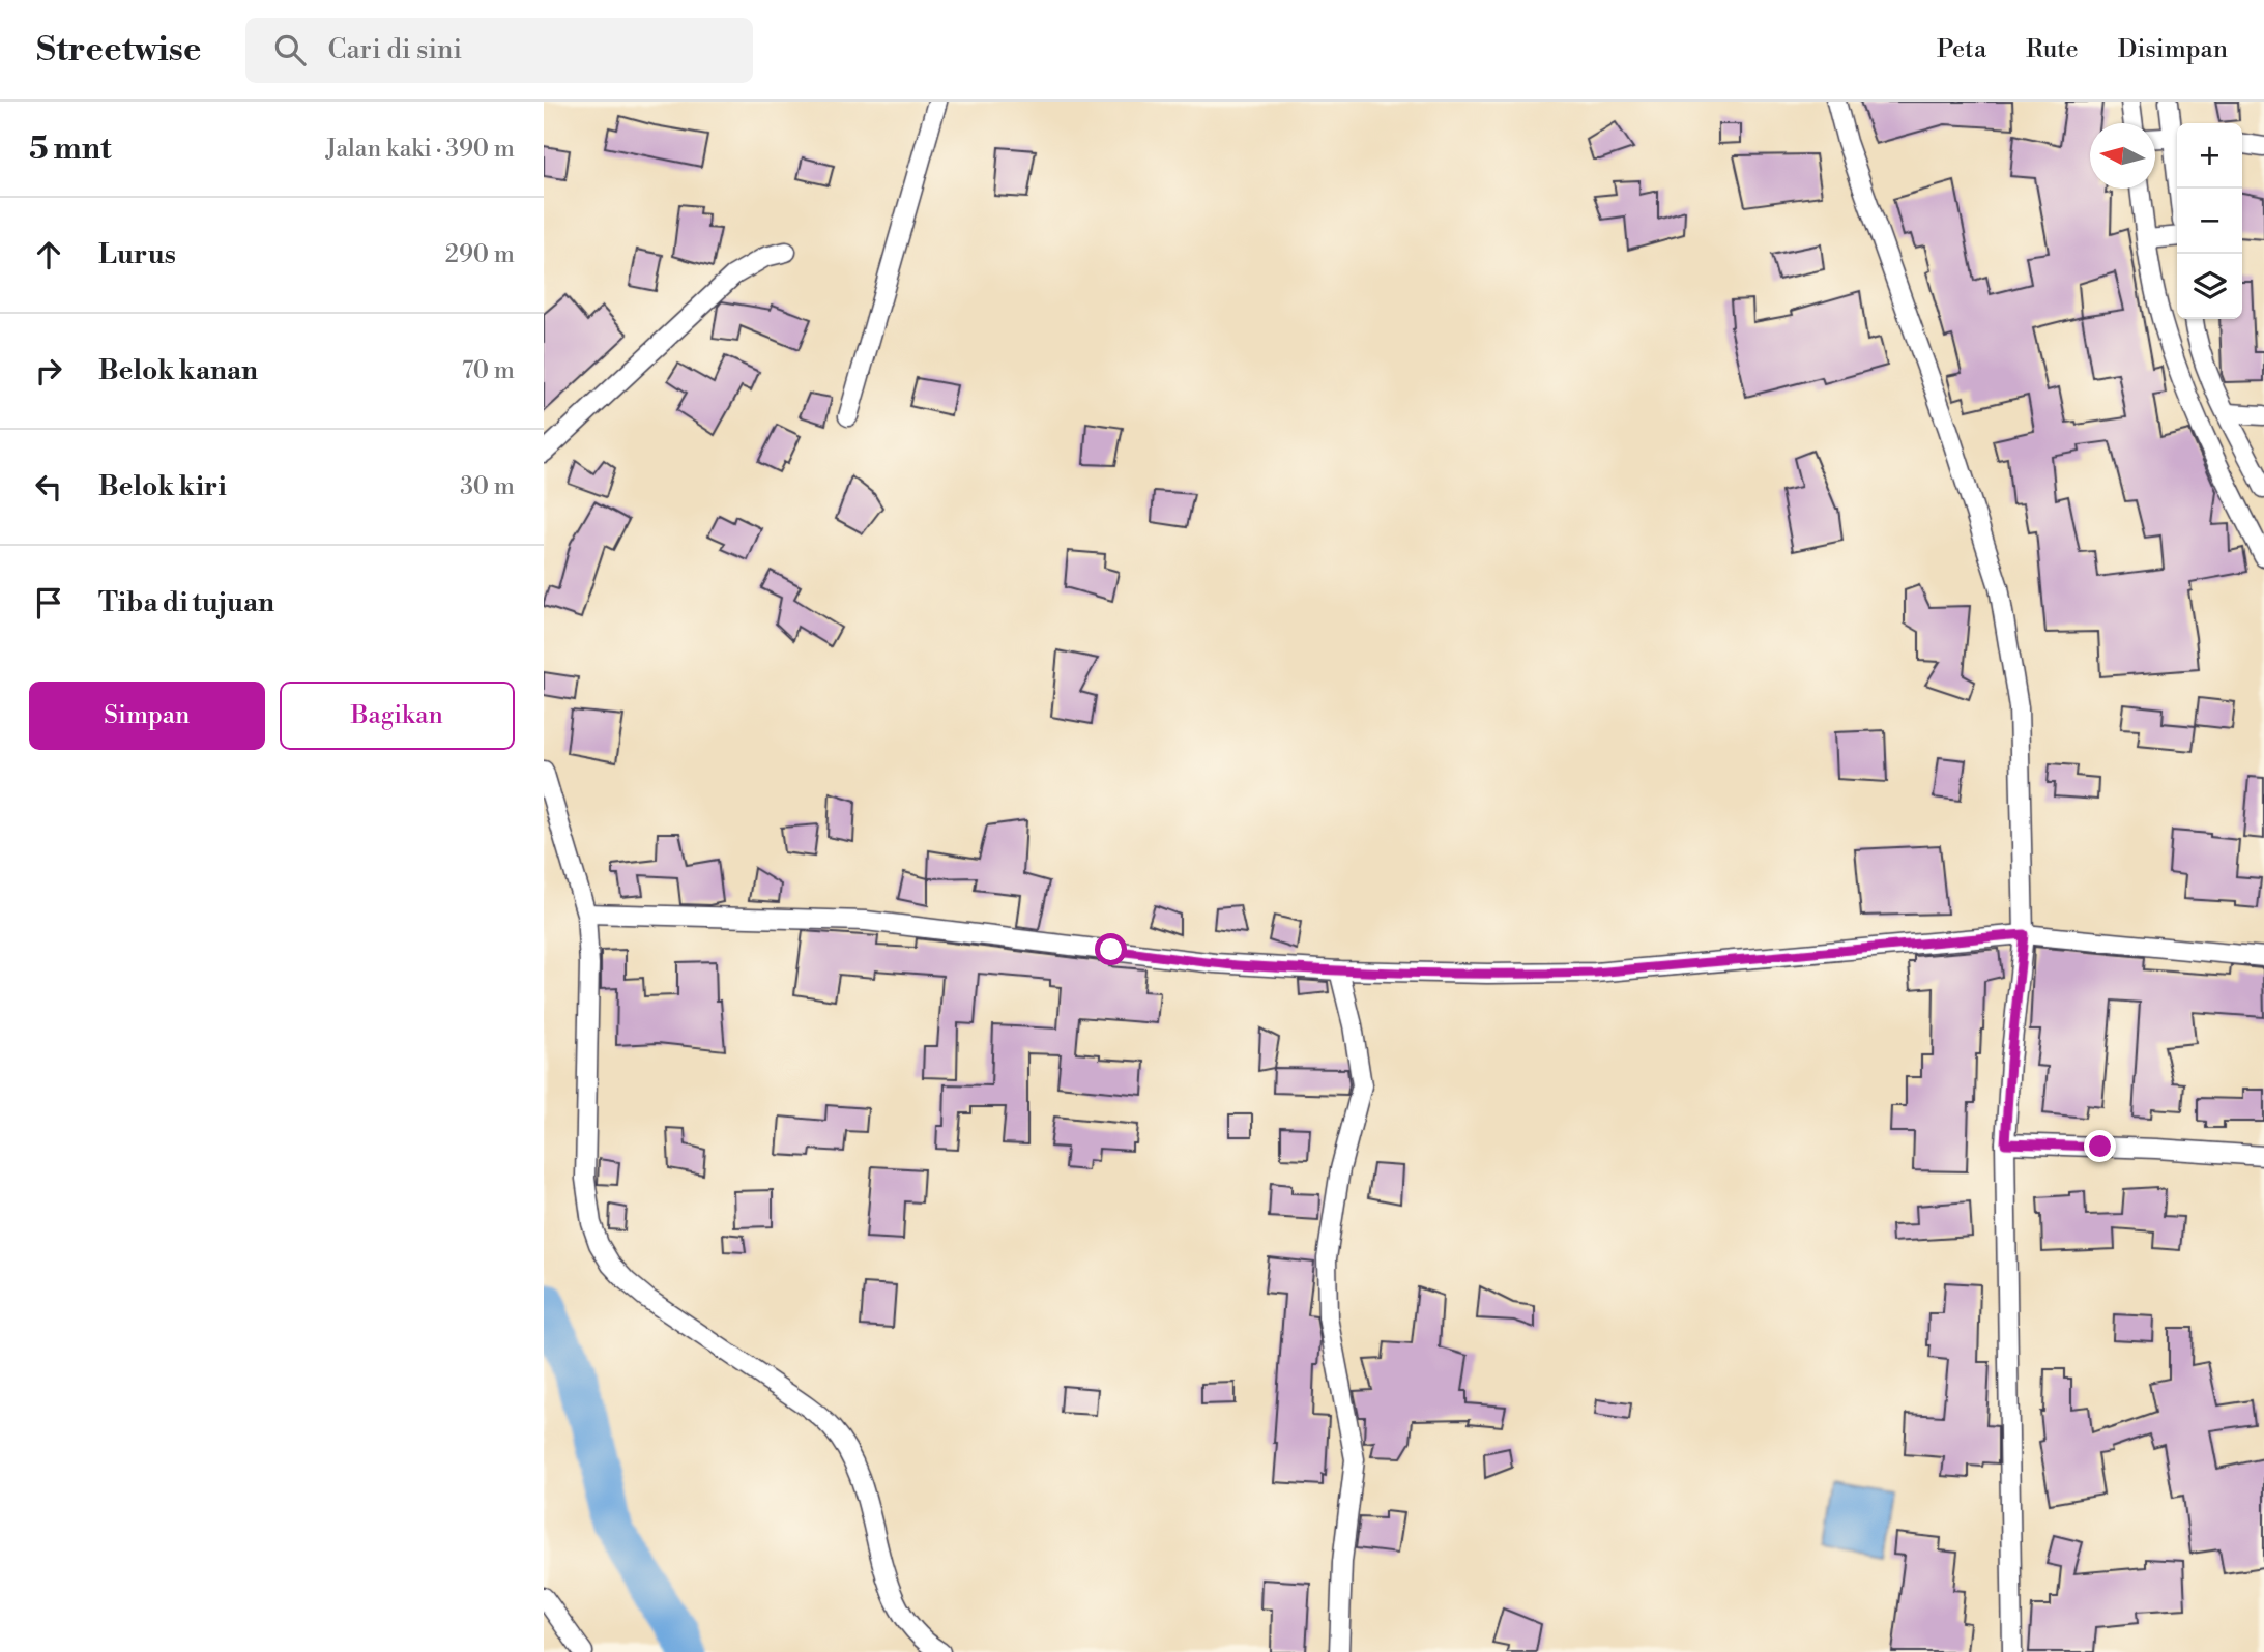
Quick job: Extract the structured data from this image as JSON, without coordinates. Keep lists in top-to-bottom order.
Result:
{
  "north": "left",
  "page": {
    "header": "Streetwise",
    "search": "Cari di sini",
    "nav": ["Peta", "Rute", "Disimpan"],
    "heading": ["5 mnt", "Jalan kaki · 390 m"],
    "map_buttons": ["+", "−"],
    "list": [
      ["Lurus", "290 m"],
      ["Belok kanan", "70 m"],
      ["Belok kiri", "30 m"],
      "Tiba di tujuan"
    ],
    "buttons": ["Simpan", "Bagikan"]
  }
}
